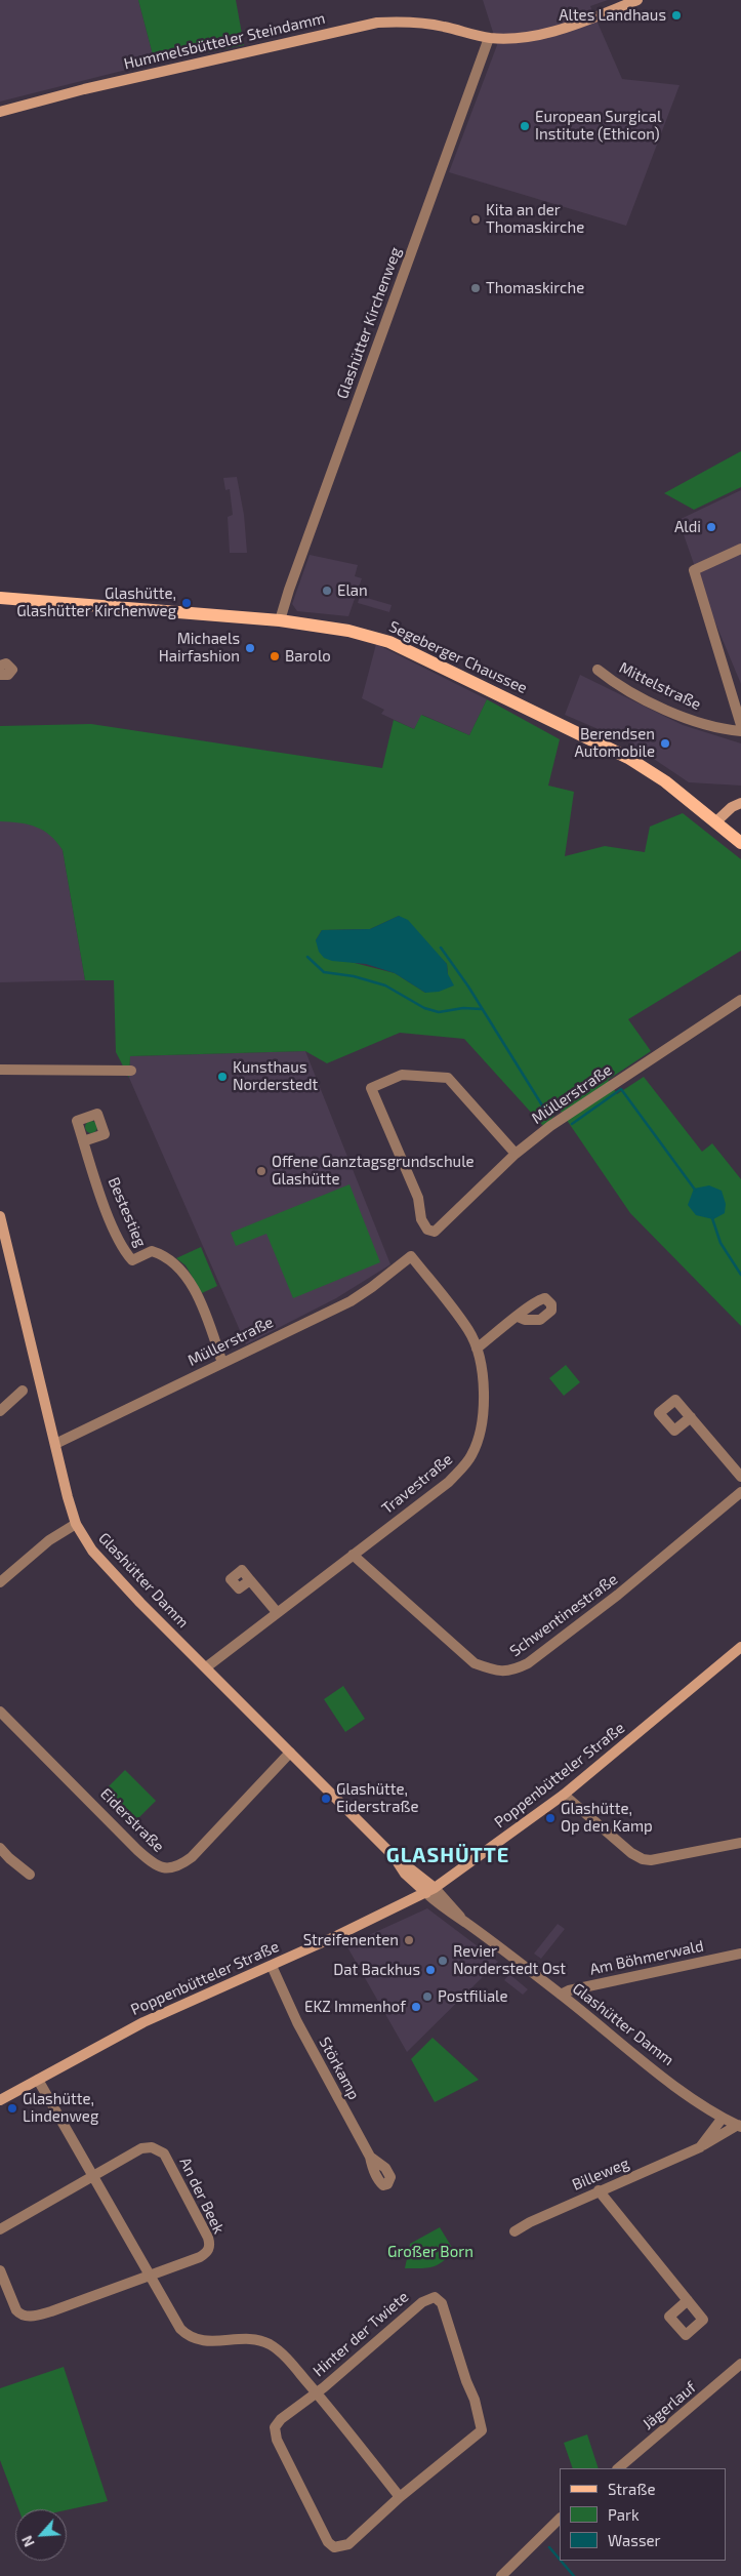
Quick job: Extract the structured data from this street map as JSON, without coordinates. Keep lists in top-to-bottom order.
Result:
{
  "streets": {
    "main road": ["Segeberger Chaussee"],
    "street": [
      "Hummelsbütteler Steindamm",
      "Glashütter Kirchenweg",
      "Mittelstraße",
      "Müllerstraße",
      "Bestestieg",
      "Travestraße",
      "Glashütter Damm",
      "Schwentinestraße",
      "Poppenbütteler Straße",
      "Eiderstraße",
      "Am Böhmerwald",
      "Störkamp",
      "Billeweg",
      "An der Beek",
      "Hinter der Twiete",
      "Jägerlauf"
    ]
  },
  "crossings": [
    ["Hummelsbütteler Steindamm", "Glashütter Kirchenweg"],
    ["Glashütter Kirchenweg", "Segeberger Chaussee"],
    ["Müllerstraße", "Bestestieg"],
    ["Müllerstraße", "Travestraße"],
    ["Müllerstraße", "Glashütter Damm"],
    ["Travestraße", "Glashütter Damm"],
    ["Travestraße", "Schwentinestraße"],
    ["Glashütter Damm", "Poppenbütteler Straße"],
    ["Glashütter Damm", "Eiderstraße"],
    ["Glashütter Damm", "Am Böhmerwald"],
    ["Glashütter Damm", "Billeweg"],
    ["Poppenbütteler Straße", "Störkamp"]
  ],
  "districts": ["GLASHÜTTE"],
  "parks": ["Großer Born"],
  "places": [
    "Altes Landhaus",
    "European Surgical Institute (Ethicon)",
    "Kita an der Thomaskirche",
    "Thomaskirche",
    "Aldi",
    "Elan",
    "Glashütte, Glashütter Kirchenweg",
    "Michaels Hairfashion",
    "Barolo",
    "Berendsen Automobile",
    "Kunsthaus Norderstedt",
    "Offene Ganztagsgrundschule Glashütte",
    "Glashütte, Eiderstraße",
    "Glashütte, Op den Kamp",
    "Streifenenten",
    "Revier Norderstedt Ost",
    "Dat Backhus",
    "Postfiliale",
    "EKZ Immenhof",
    "Glashütte, Lindenweg"
  ],
  "legend": ["Straße", "Park", "Wasser"],
  "north": "bottom left"
}
